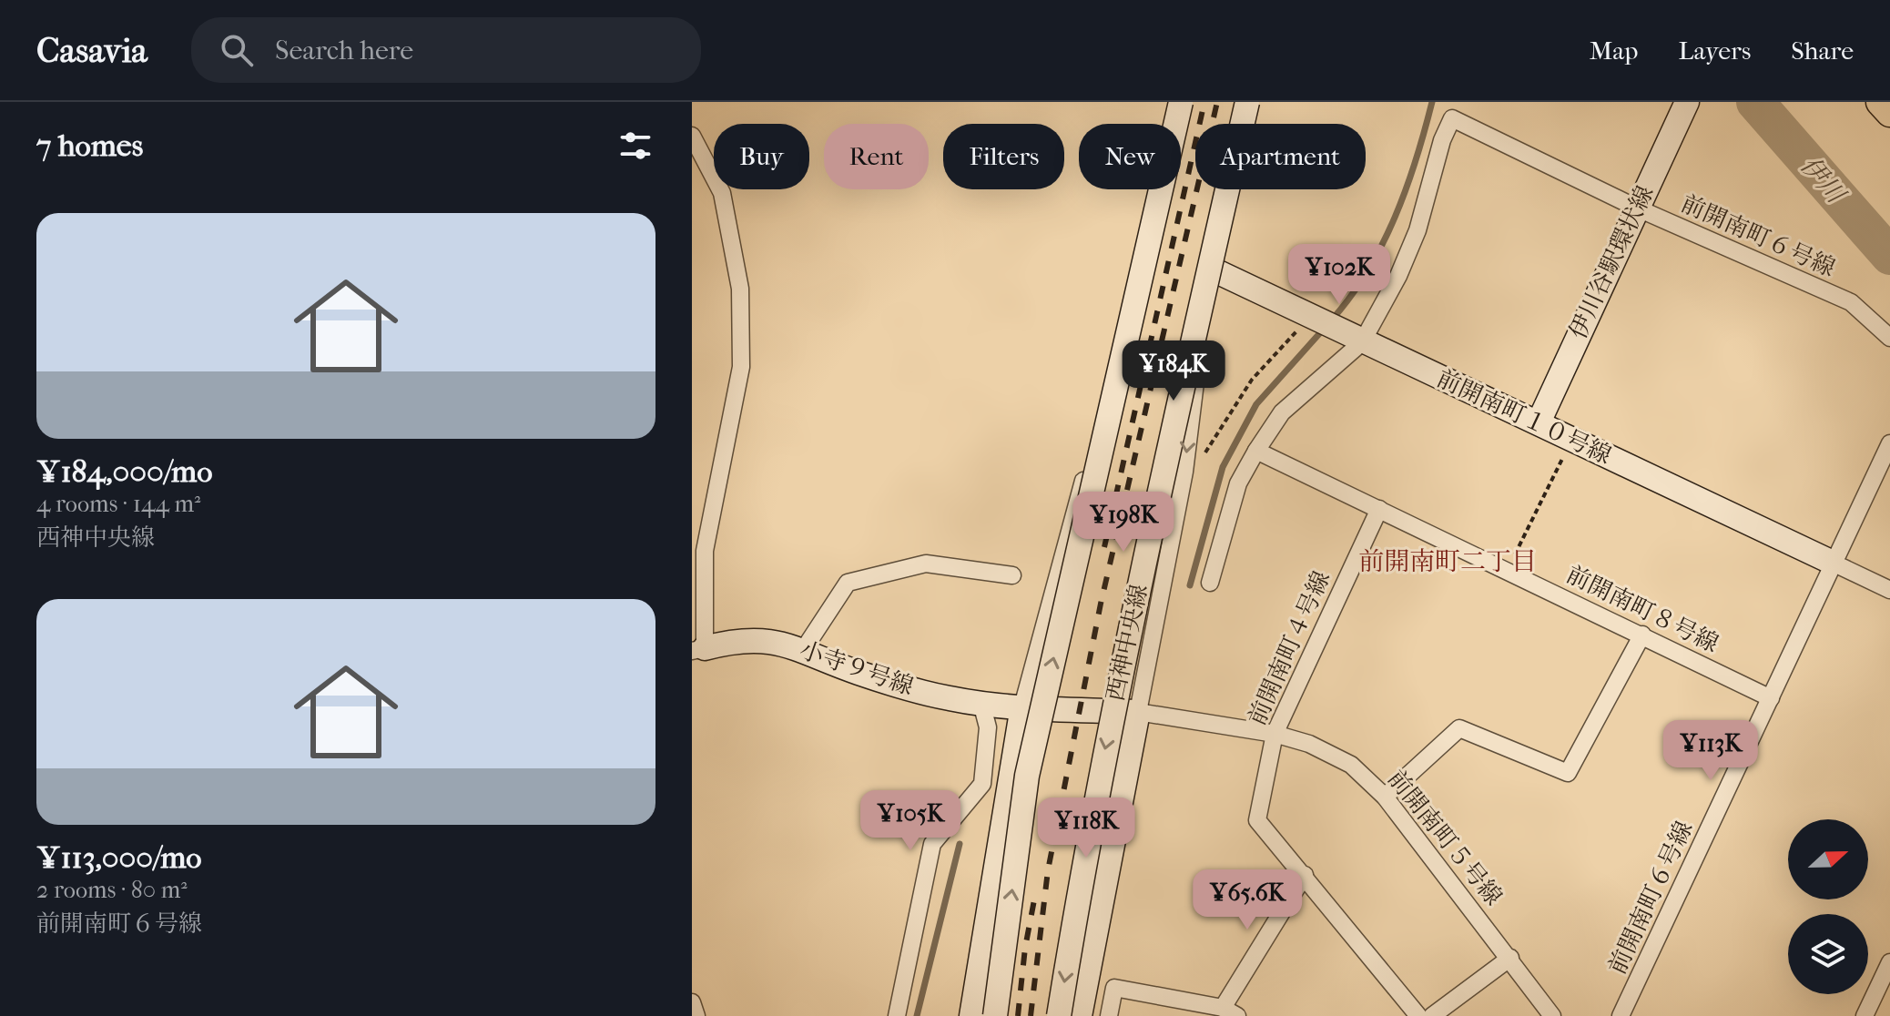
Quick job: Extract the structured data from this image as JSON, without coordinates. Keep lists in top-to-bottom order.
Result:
{
  "streets": {
    "street": [
      "前開南町６号線",
      "伊川谷駅環状線",
      "前開南町１０号線",
      "前開南町８号線",
      "西神中央線",
      "前開南町４号線",
      "小寺９号線",
      "前開南町５号線"
    ]
  },
  "crossings": [
    ["前開南町６号線", "伊川谷駅環状線"],
    ["前開南町６号線", "前開南町１０号線"],
    ["前開南町６号線", "前開南町８号線"],
    ["伊川谷駅環状線", "前開南町１０号線"],
    ["前開南町１０号線", "西神中央線"],
    ["前開南町８号線", "前開南町４号線"],
    ["西神中央線", "小寺９号線"],
    ["西神中央線", "前開南町５号線"],
    ["前開南町４号線", "前開南町５号線"],
    ["小寺９号線", "前開南町５号線"]
  ],
  "districts": ["前開南町二丁目"],
  "water": ["伊川"],
  "north": "right",
  "page": {
    "header": "Casavia",
    "search": "Search here",
    "nav": ["Map", "Layers", "Share"],
    "heading": "7 homes",
    "chip": [
      "Buy",
      "Rent",
      "Filters",
      "New",
      "Apartment"
    ],
    "list": [
      {
        "name": "¥184,000/mo",
        "note": "4 rooms · 144 m² · 西神中央線"
      },
      {
        "name": "¥113,000/mo",
        "note": "2 rooms · 80 m² · 前開南町６号線"
      }
    ],
    "price": [
      "¥102K",
      "¥184K",
      "¥198K",
      "¥113K",
      "¥105K",
      "¥118K",
      "¥65.6K"
    ]
  }
}
